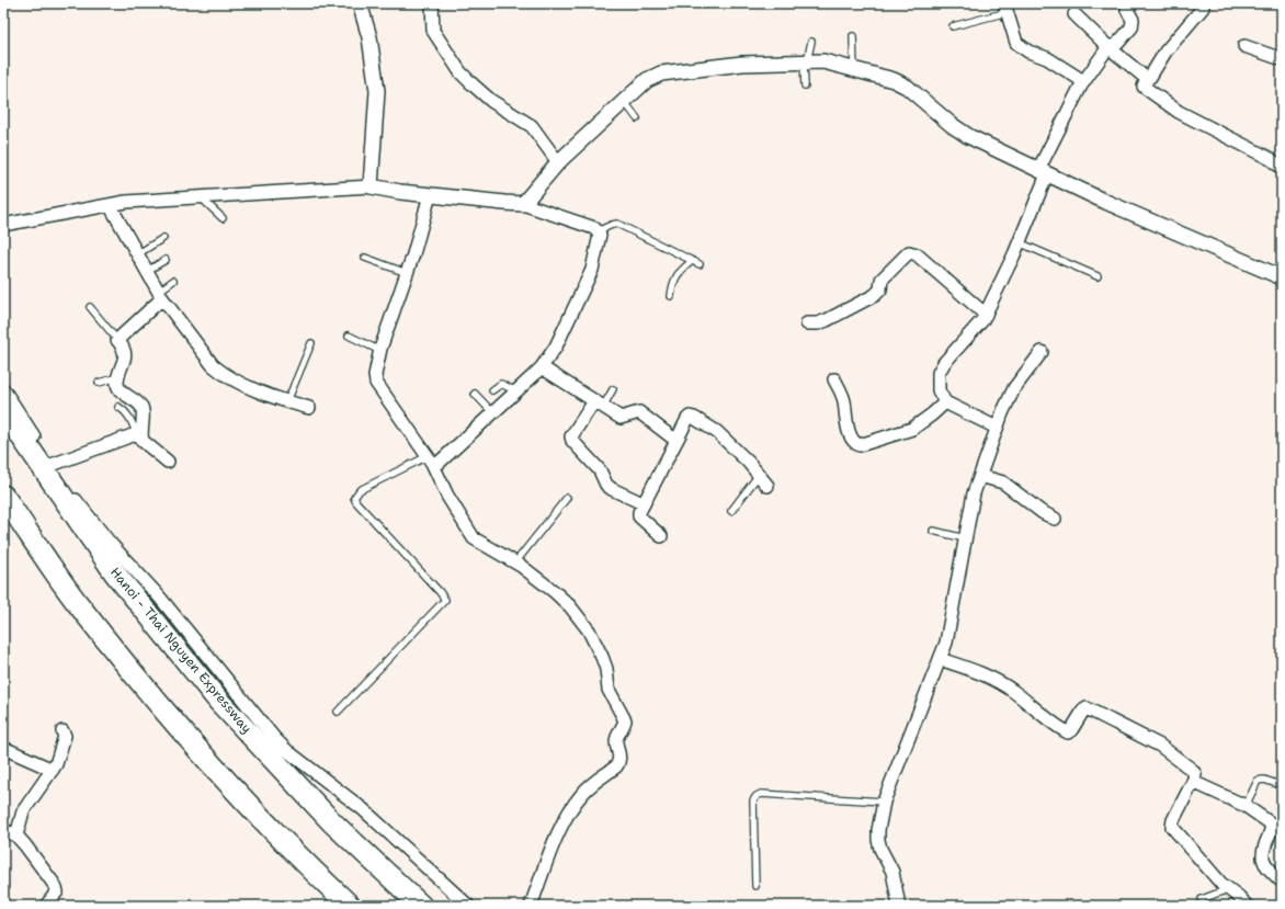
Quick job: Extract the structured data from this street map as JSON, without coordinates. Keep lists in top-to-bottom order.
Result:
{
  "streets": {
    "highway": ["Hanoi - Thai Nguyen Expressway"]
  }
}
